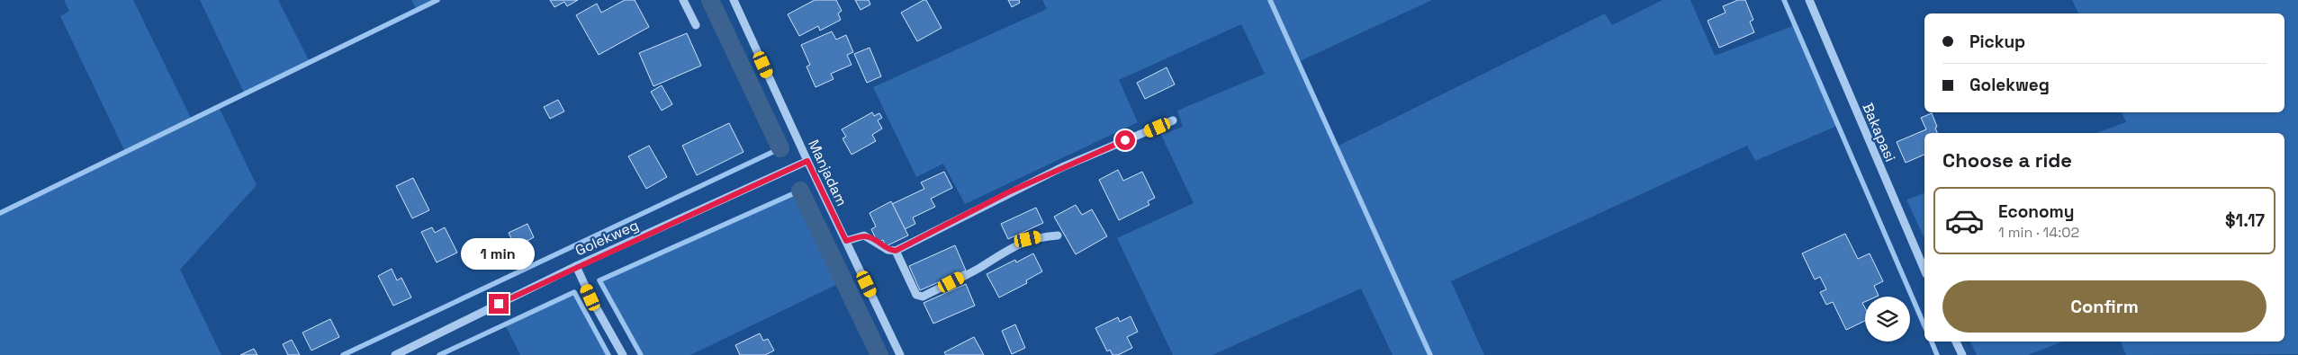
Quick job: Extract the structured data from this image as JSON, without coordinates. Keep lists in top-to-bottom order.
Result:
{
  "streets": {
    "street": ["Bakapasi", "Manjadam", "Golekweg"]
  },
  "crossings": [
    ["Manjadam", "Golekweg"]
  ],
  "page": {
    "banner": ["Pickup", "Golekweg"],
    "heading": "Choose a ride",
    "list": [
      {
        "name": "Economy",
        "note": "1 min · 14:02",
        "value": "$1.17"
      }
    ],
    "bubble": "1 min",
    "buttons": "Confirm"
  }
}
